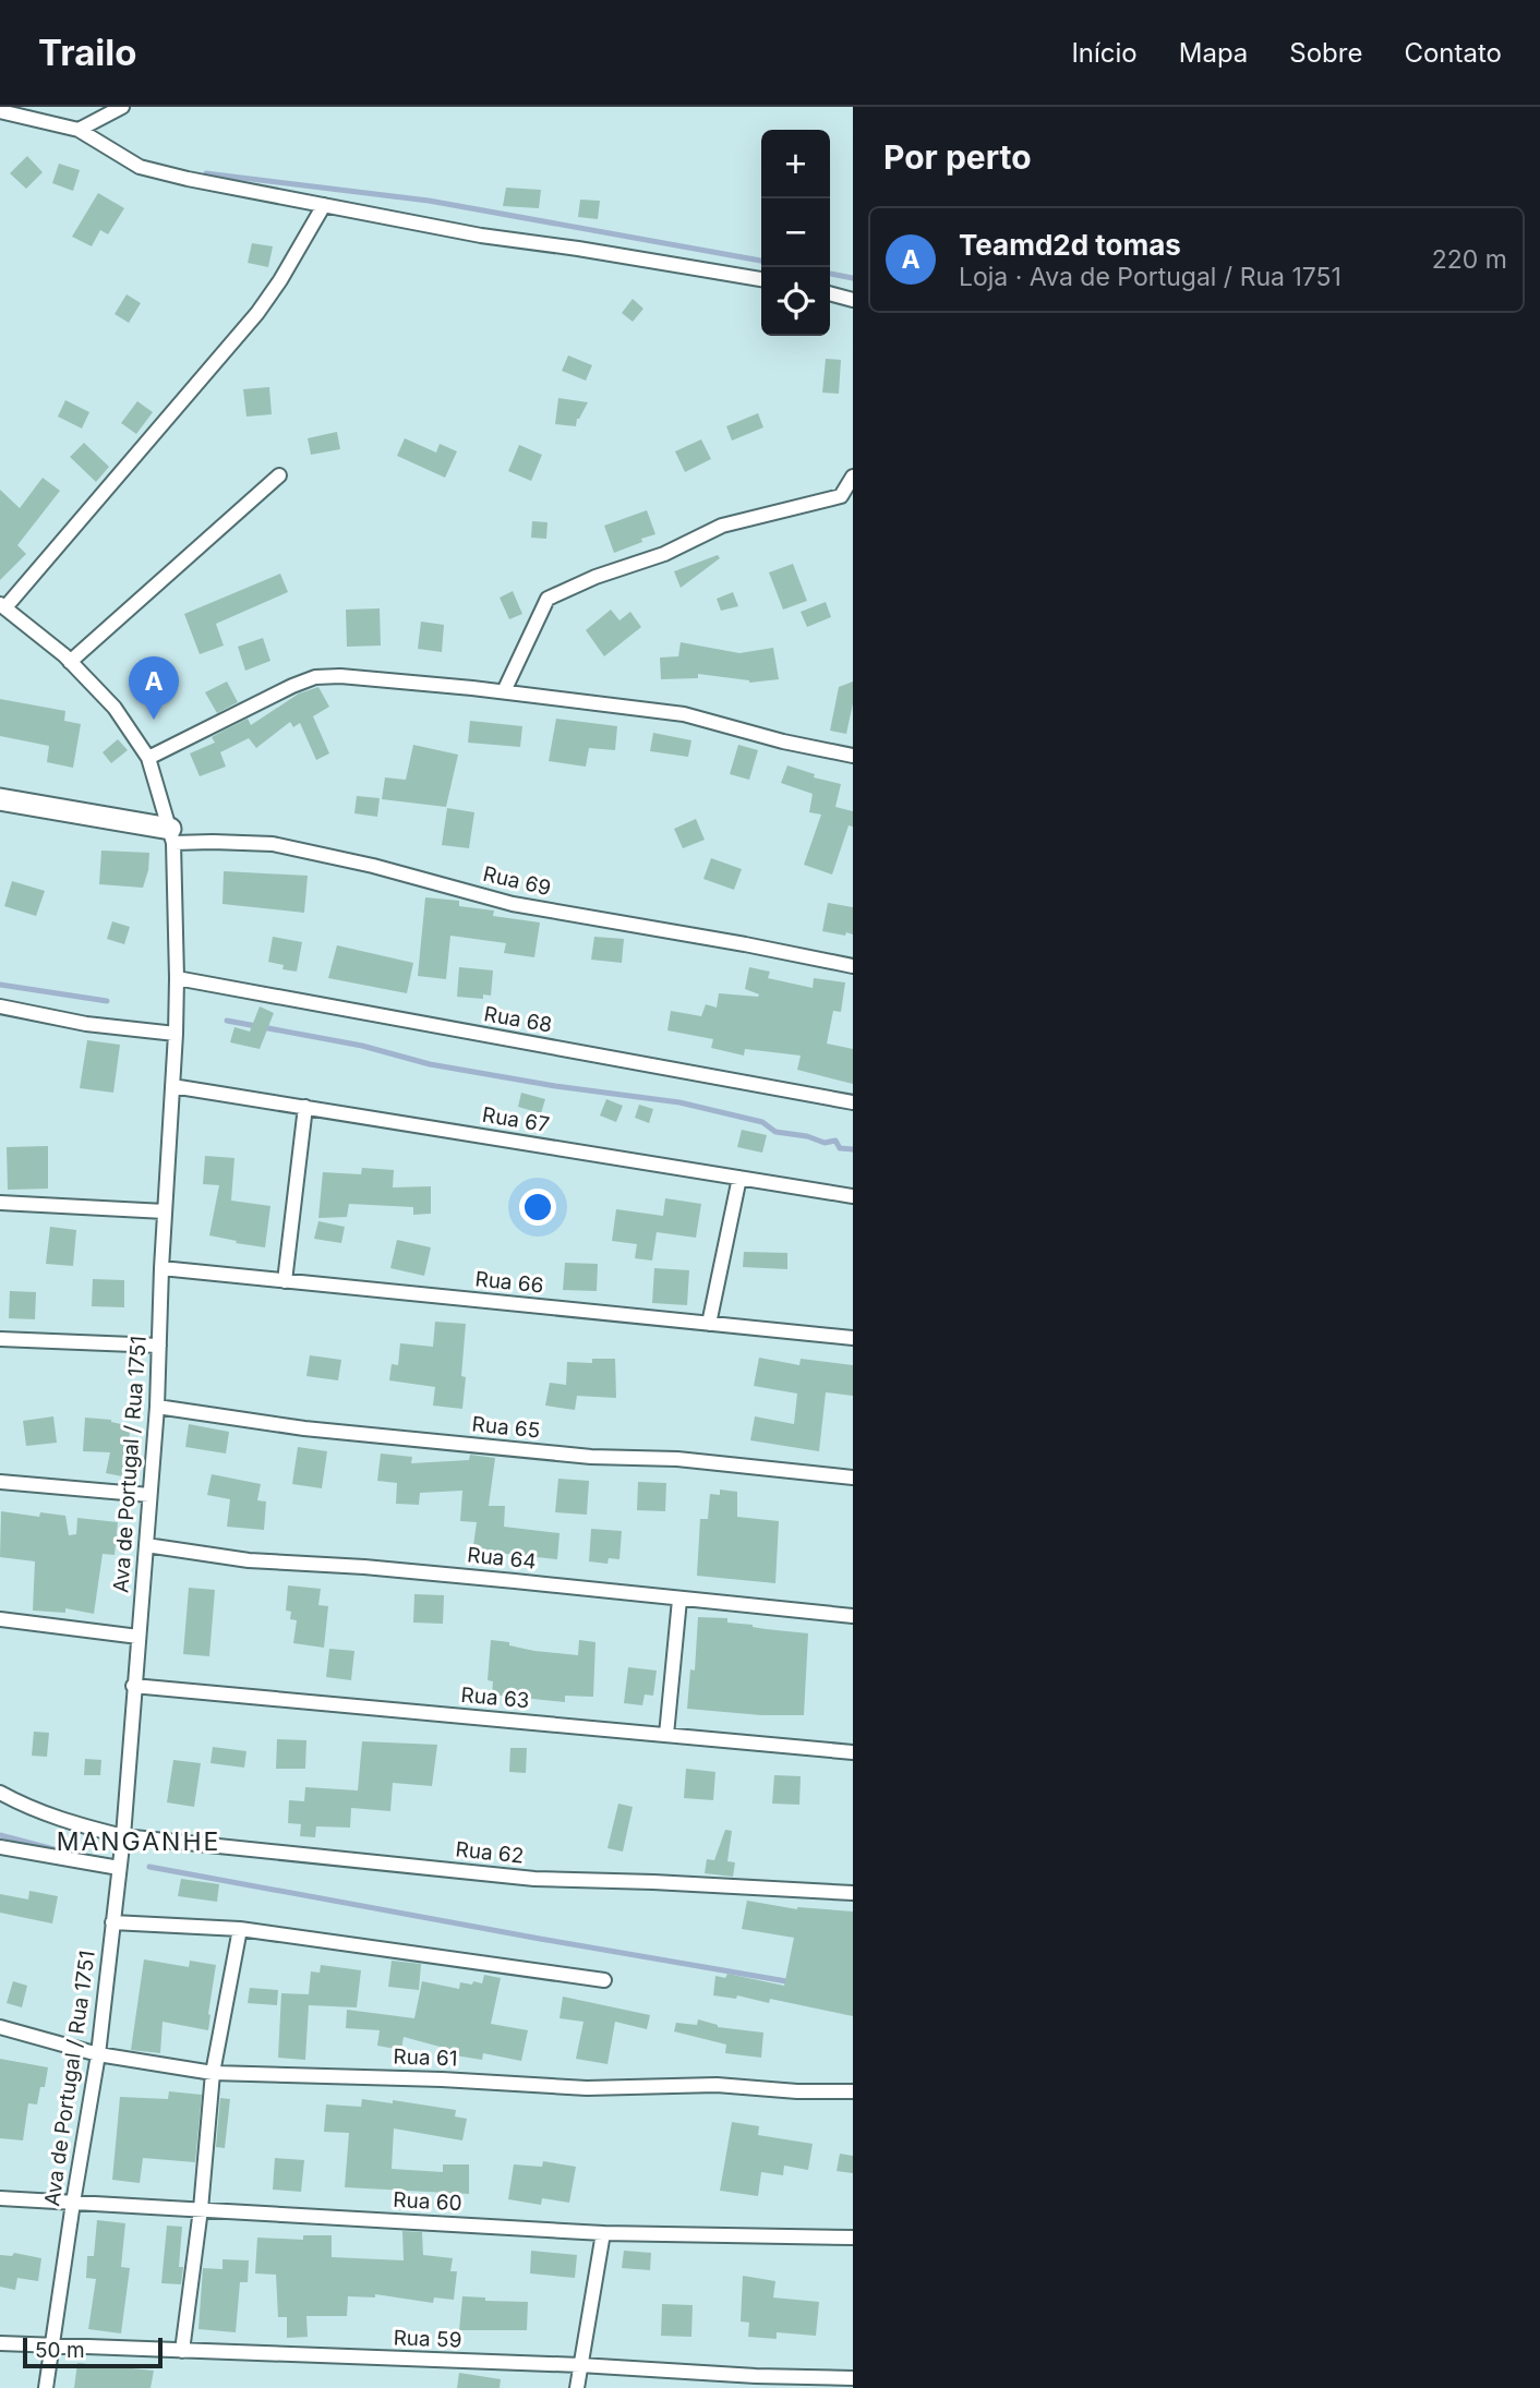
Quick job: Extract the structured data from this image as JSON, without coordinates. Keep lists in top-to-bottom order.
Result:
{
  "streets": {
    "street": [
      "Rua 69",
      "Rua 68",
      "Rua 67",
      "Rua 66",
      "Rua 65",
      "Ava de Portugal / Rua 1751",
      "Rua 64",
      "Rua 63",
      "Rua 62",
      "Rua 61",
      "Rua 60",
      "Rua 59"
    ]
  },
  "crossings": [
    ["Rua 69", "Ava de Portugal / Rua 1751"],
    ["Rua 68", "Ava de Portugal / Rua 1751"],
    ["Rua 67", "Ava de Portugal / Rua 1751"],
    ["Rua 66", "Ava de Portugal / Rua 1751"],
    ["Rua 65", "Ava de Portugal / Rua 1751"],
    ["Ava de Portugal / Rua 1751", "Rua 64"],
    ["Ava de Portugal / Rua 1751", "Rua 63"],
    ["Ava de Portugal / Rua 1751", "Rua 62"],
    ["Ava de Portugal / Rua 1751", "Rua 61"],
    ["Ava de Portugal / Rua 1751", "Rua 60"],
    ["Ava de Portugal / Rua 1751", "Rua 59"]
  ],
  "districts": ["MANGANHE"],
  "scale_bar": "50 m",
  "page": {
    "header": "Trailo",
    "nav": [
      "Início",
      "Mapa",
      "Sobre",
      "Contato"
    ],
    "heading": "Por perto",
    "map_buttons": ["+", "−"],
    "list": [
      {
        "mark": "A",
        "name": "Teamd2d tomas",
        "note": "Loja · Ava de Portugal / Rua 1751",
        "value": "220 m"
      }
    ],
    "pins": "A",
    "scale": "50 m"
  }
}
